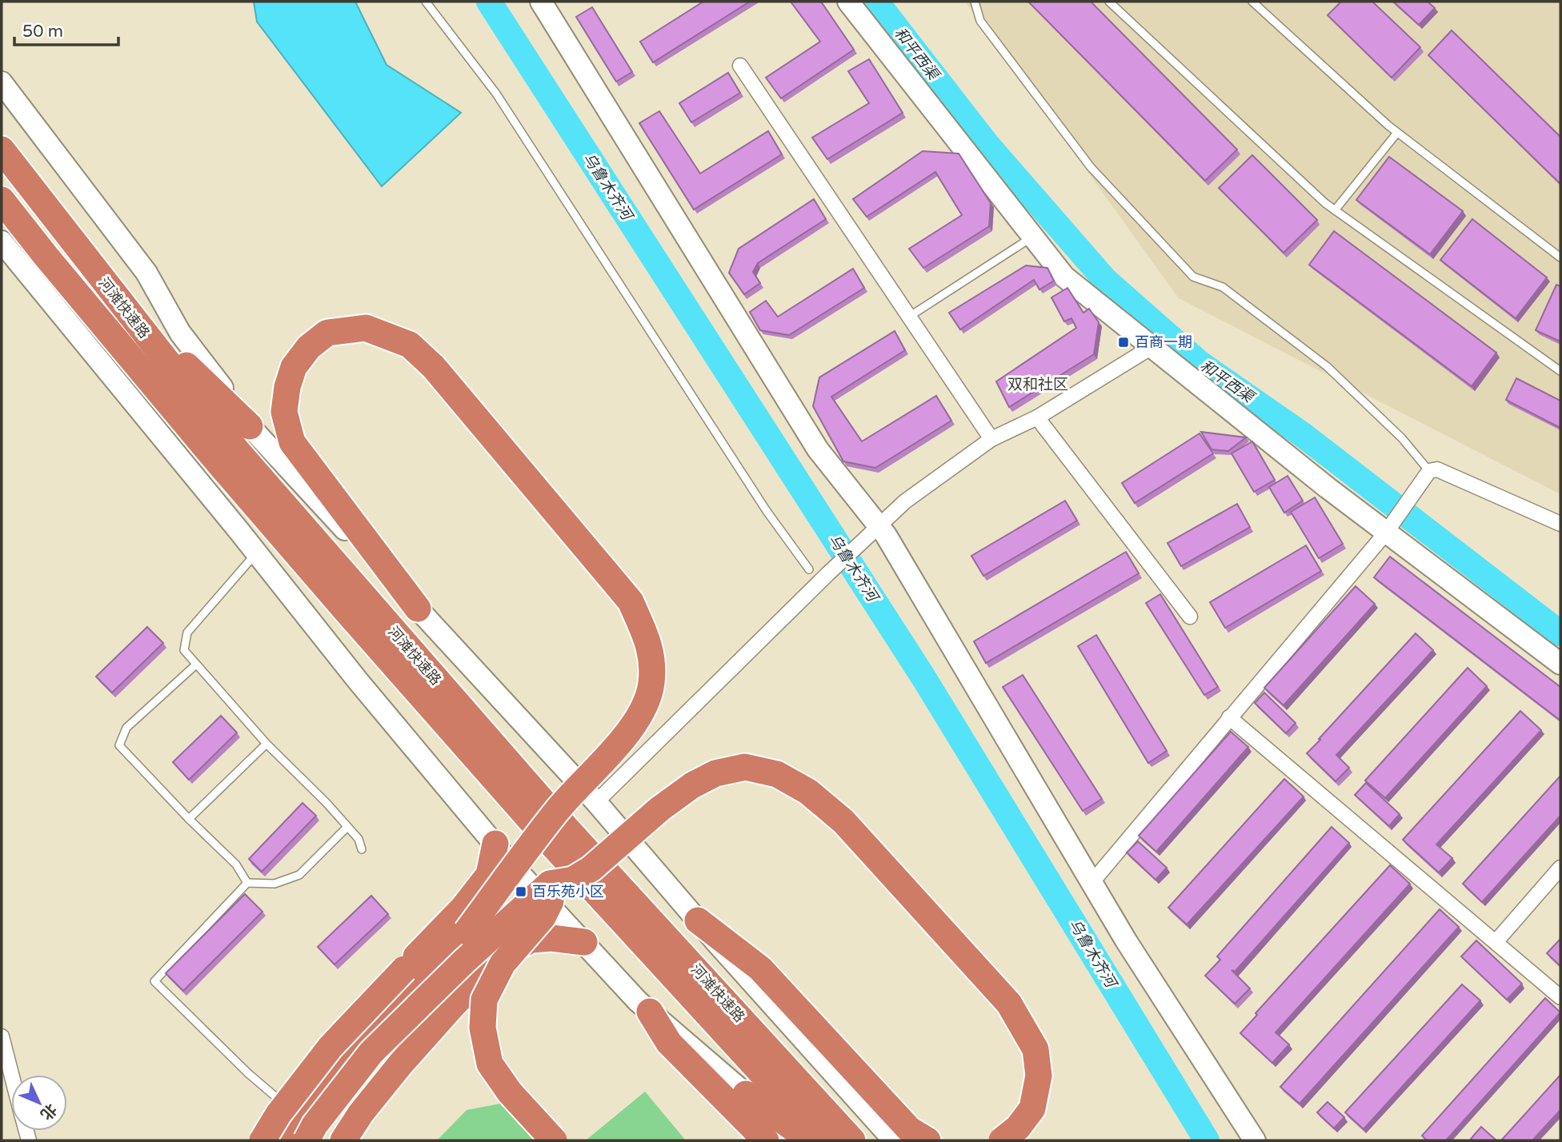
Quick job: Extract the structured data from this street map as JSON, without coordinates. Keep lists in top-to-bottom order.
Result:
{
  "streets": {
    "highway": ["河滩快速路"]
  },
  "districts": ["双和社区"],
  "water": ["和平西渠", "乌鲁木齐河"],
  "places": {
    "transit": ["百商一期", "百乐苑小区"]
  },
  "scale_bar": "50 m",
  "north": "bottom right"
}
